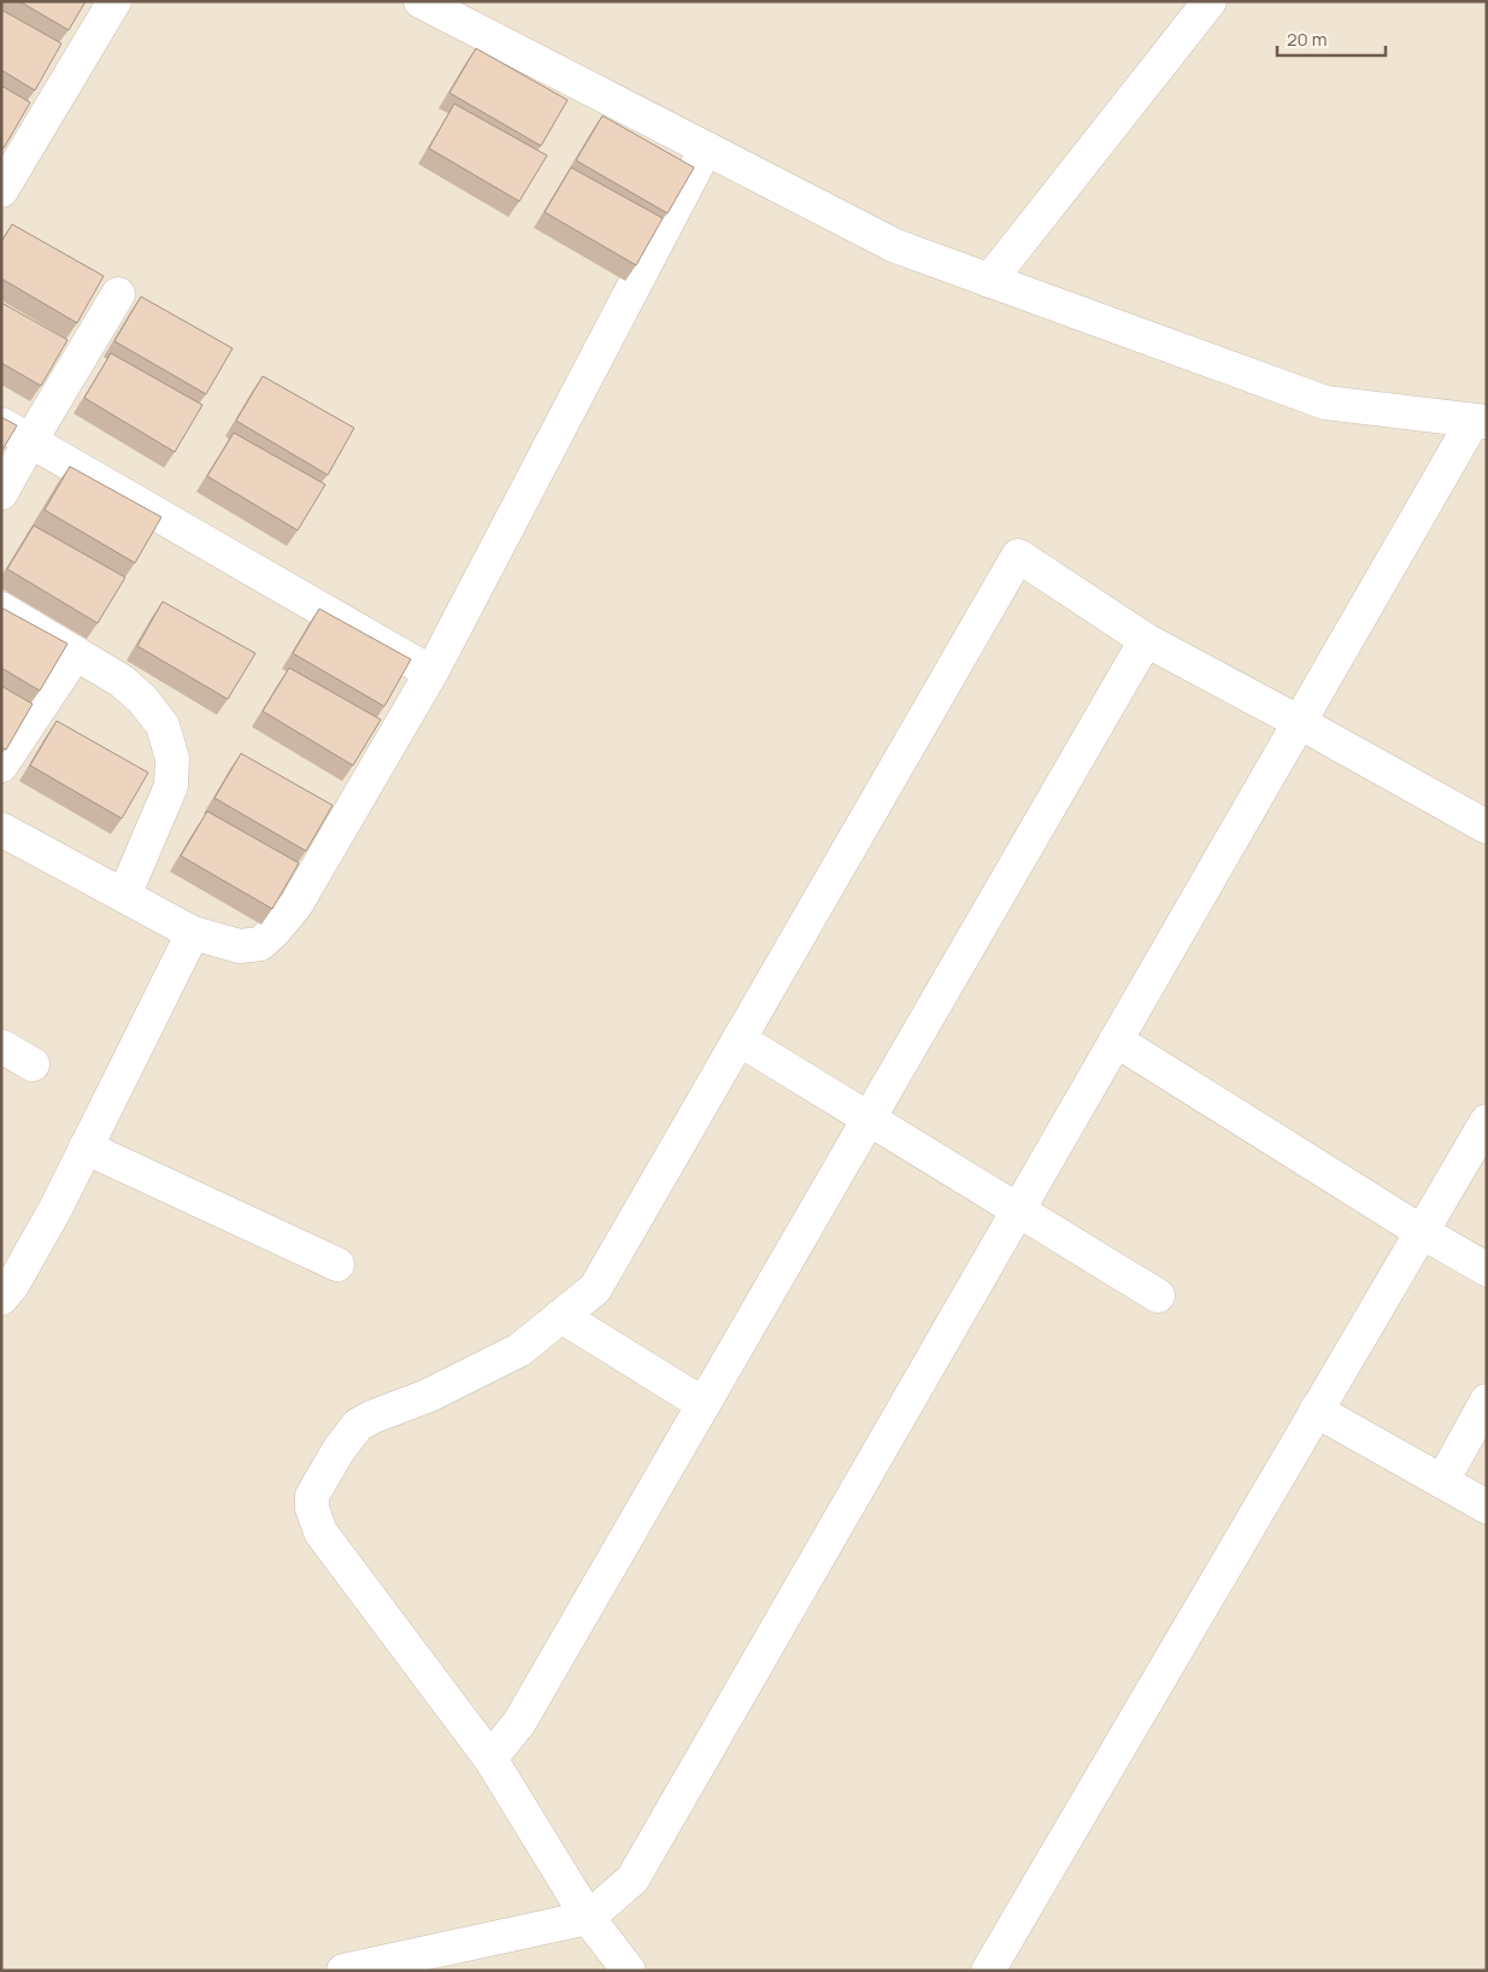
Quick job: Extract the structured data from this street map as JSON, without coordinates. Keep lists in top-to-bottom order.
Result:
{
  "scale_bar": "20 m"
}
